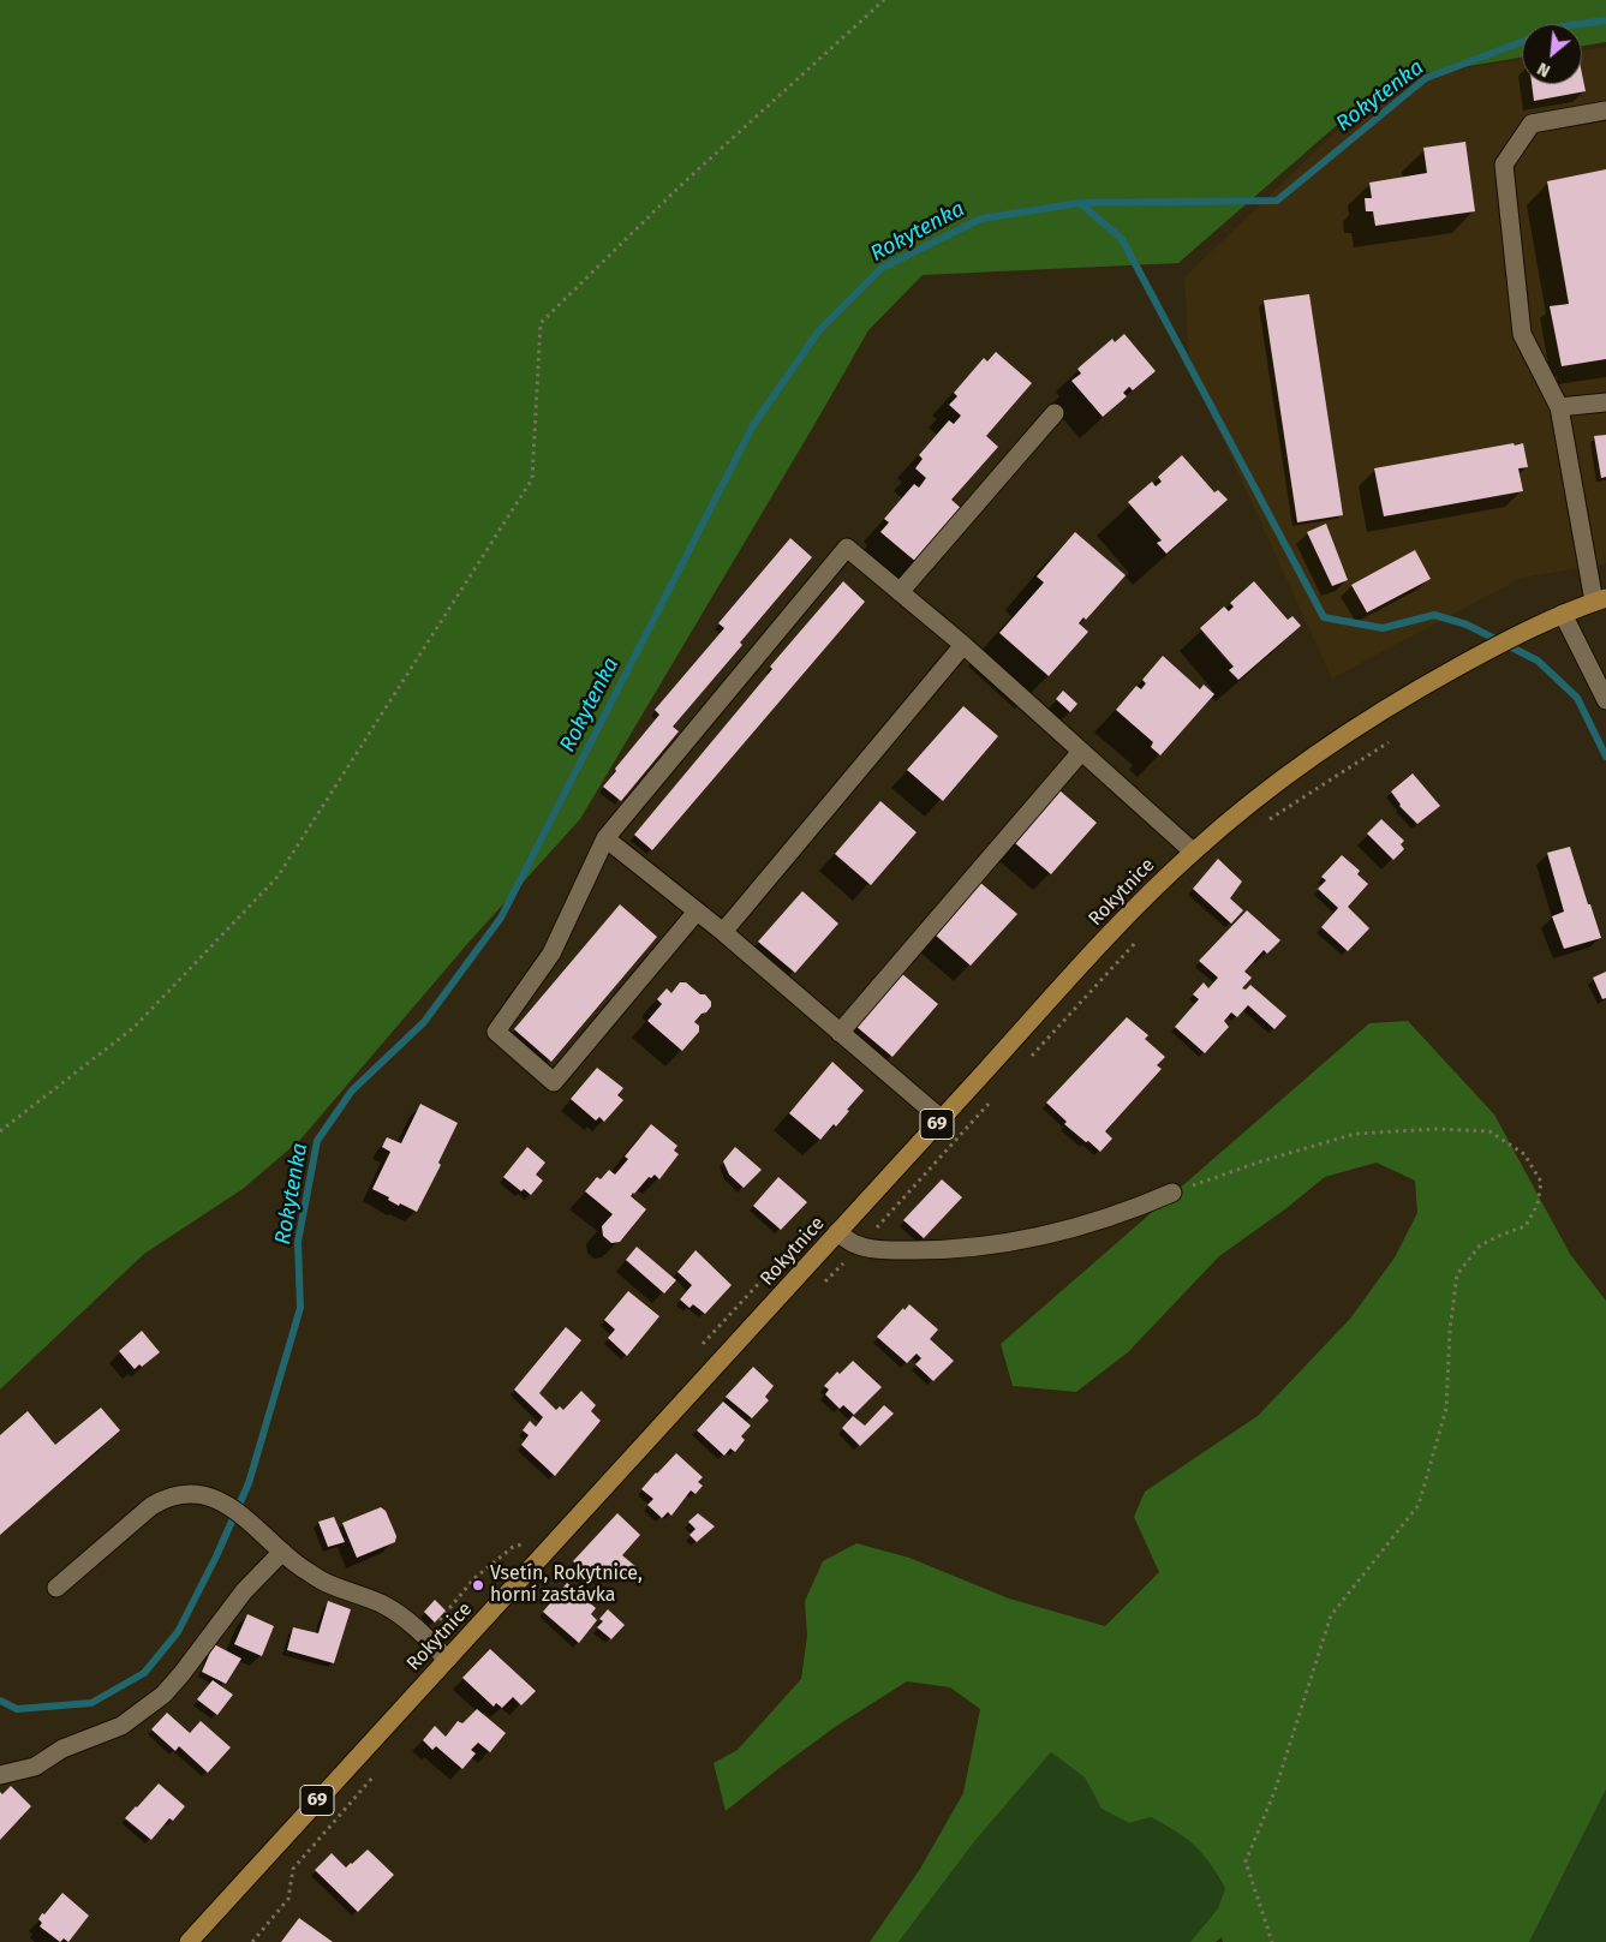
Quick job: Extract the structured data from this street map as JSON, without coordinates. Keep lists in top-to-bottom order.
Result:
{
  "streets": {
    "main road": ["Rokytnice", "69"]
  },
  "crossings": [
    ["Rokytnice", "69"]
  ],
  "water": ["Rokytenka"],
  "places": ["Vsetín, Rokytnice, horní zastávka"],
  "north": "bottom left"
}
